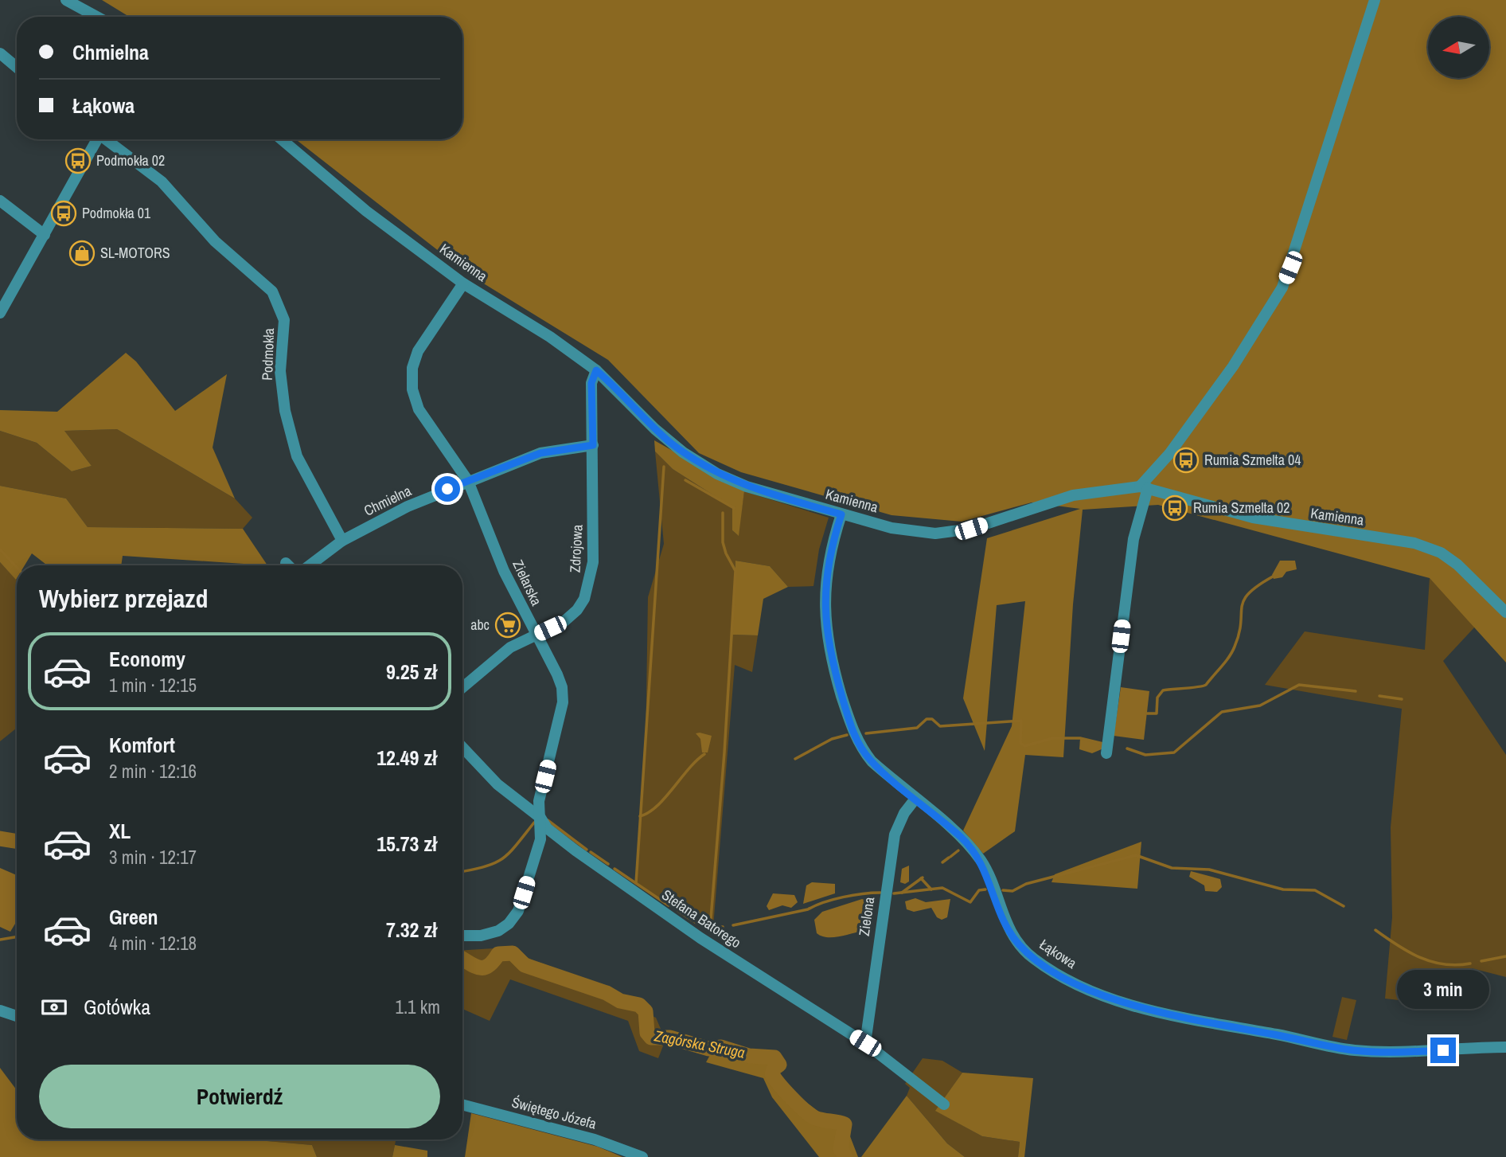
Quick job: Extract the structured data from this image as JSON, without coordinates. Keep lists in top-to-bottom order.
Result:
{
  "streets": {
    "street": [
      "Kamienna",
      "Podmokła",
      "Chmielna",
      "Zdrojowa",
      "Zielarska",
      "Zielona",
      "Stefana Batorego",
      "Łąkowa",
      "Świętego Józefa"
    ]
  },
  "crossings": [
    ["Kamienna", "Zdrojowa"],
    ["Kamienna", "Zielarska"],
    ["Kamienna", "Łąkowa"],
    ["Podmokła", "Chmielna"],
    ["Chmielna", "Zdrojowa"],
    ["Chmielna", "Zielarska"],
    ["Zdrojowa", "Zielarska"],
    ["Zielarska", "Stefana Batorego"],
    ["Zielona", "Stefana Batorego"],
    ["Zielona", "Łąkowa"]
  ],
  "water": ["Zagórska Struga"],
  "places": {
    "bus stop": [
      "Podmokła 02",
      "Podmokła 01",
      "Rumia Szmelta 04",
      "Rumia Szmelta 02"
    ],
    "shop": ["SL-MOTORS"],
    "supermarket": ["abc"]
  },
  "north": "left",
  "page": {
    "banner": ["Chmielna", "Łąkowa"],
    "heading": "Wybierz przejazd",
    "list": [
      {
        "name": "Economy",
        "note": "1 min · 12:15",
        "value": "9.25 zł"
      },
      {
        "name": "Komfort",
        "note": "2 min · 12:16",
        "value": "12.49 zł"
      },
      {
        "name": "XL",
        "note": "3 min · 12:17",
        "value": "15.73 zł"
      },
      {
        "name": "Green",
        "note": "4 min · 12:18",
        "value": "7.32 zł"
      }
    ],
    "bubble": "3 min",
    "pay": ["Gotówka", "1.1 km"],
    "buttons": "Potwierdź"
  }
}
